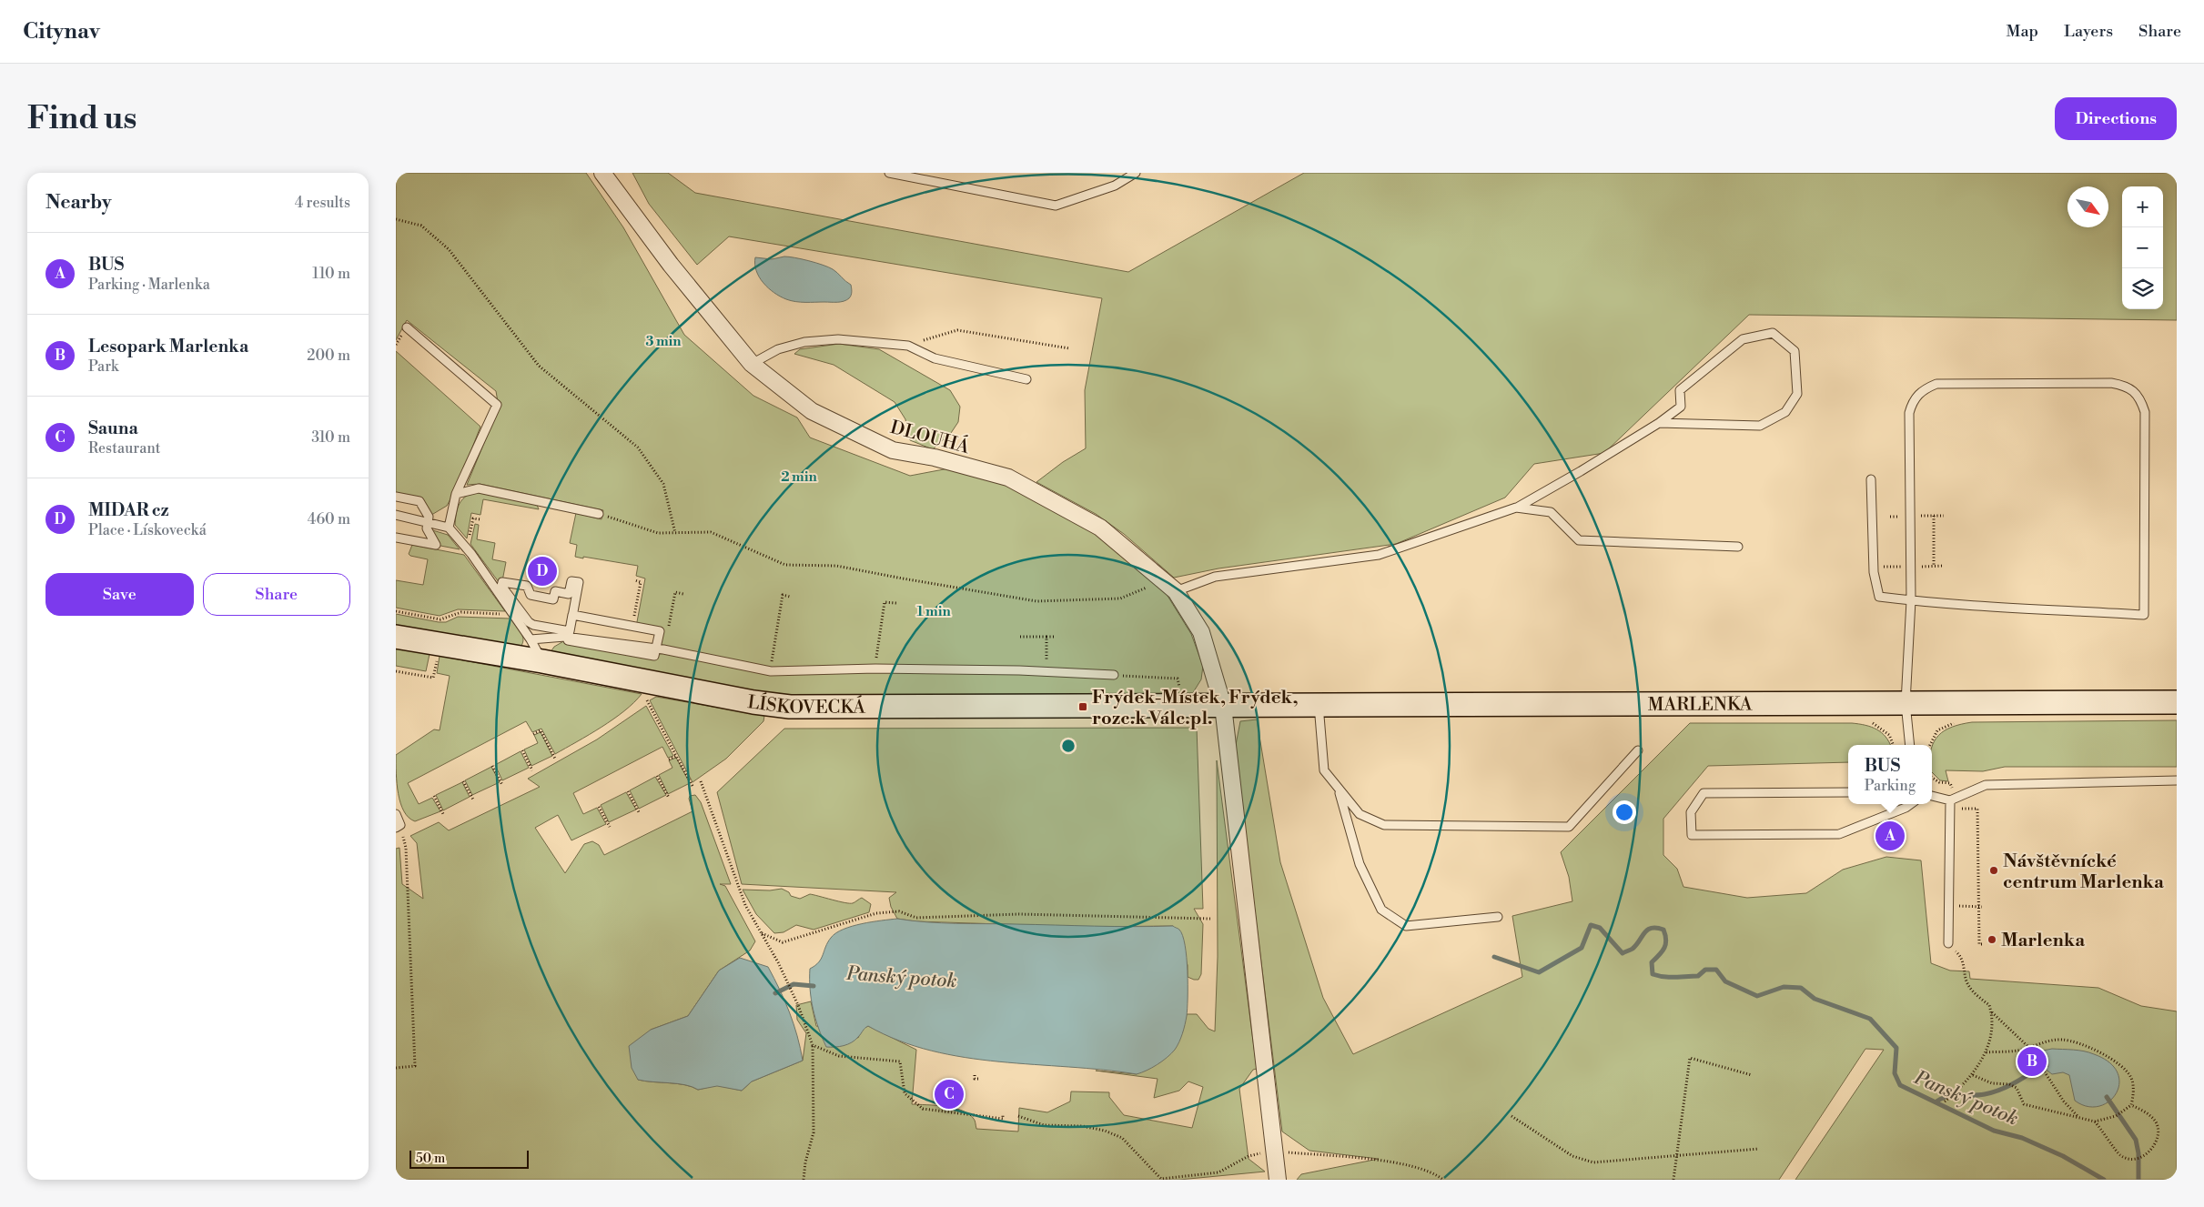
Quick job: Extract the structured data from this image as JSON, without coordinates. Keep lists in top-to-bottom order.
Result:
{
  "streets": {
    "main road": ["LÍSKOVECKÁ", "MARLENKA"],
    "street": ["DLOUHÁ"]
  },
  "crossings": [
    ["DLOUHÁ", "LÍSKOVECKÁ"],
    ["DLOUHÁ", "MARLENKA"],
    ["LÍSKOVECKÁ", "MARLENKA"]
  ],
  "water": ["Panský potok"],
  "places": {
    "transit": ["Frýdek-Místek, Frýdek, rozc.k Válc.pl."],
    "other": ["Návštěvnícké centrum Marlenka", "Marlenka"]
  },
  "scale_bar": "50 m",
  "north": "bottom right",
  "page": {
    "header": "Citynav",
    "nav": ["Map", "Layers", "Share"],
    "buttons": [
      "Directions",
      ["Save", "Share"]
    ],
    "title": "Find us",
    "heading": ["Nearby", "4 results"],
    "map_buttons": ["+", "−"],
    "list": [
      {
        "mark": "A",
        "name": "BUS",
        "note": "Parking · Marlenka",
        "value": "110 m"
      },
      {
        "mark": "B",
        "name": "Lesopark Marlenka",
        "note": "Park",
        "value": "200 m"
      },
      {
        "mark": "C",
        "name": "Sauna",
        "note": "Restaurant",
        "value": "310 m"
      },
      {
        "mark": "D",
        "name": "MIDAR cz",
        "note": "Place · Lískovecká",
        "value": "460 m"
      }
    ],
    "pins": [
      "D",
      "A",
      "B",
      "C"
    ],
    "popup": ["BUS", "Parking"],
    "scale": "50 m"
  },
  "rings": ["3 min", "2 min", "1 min"]
}
